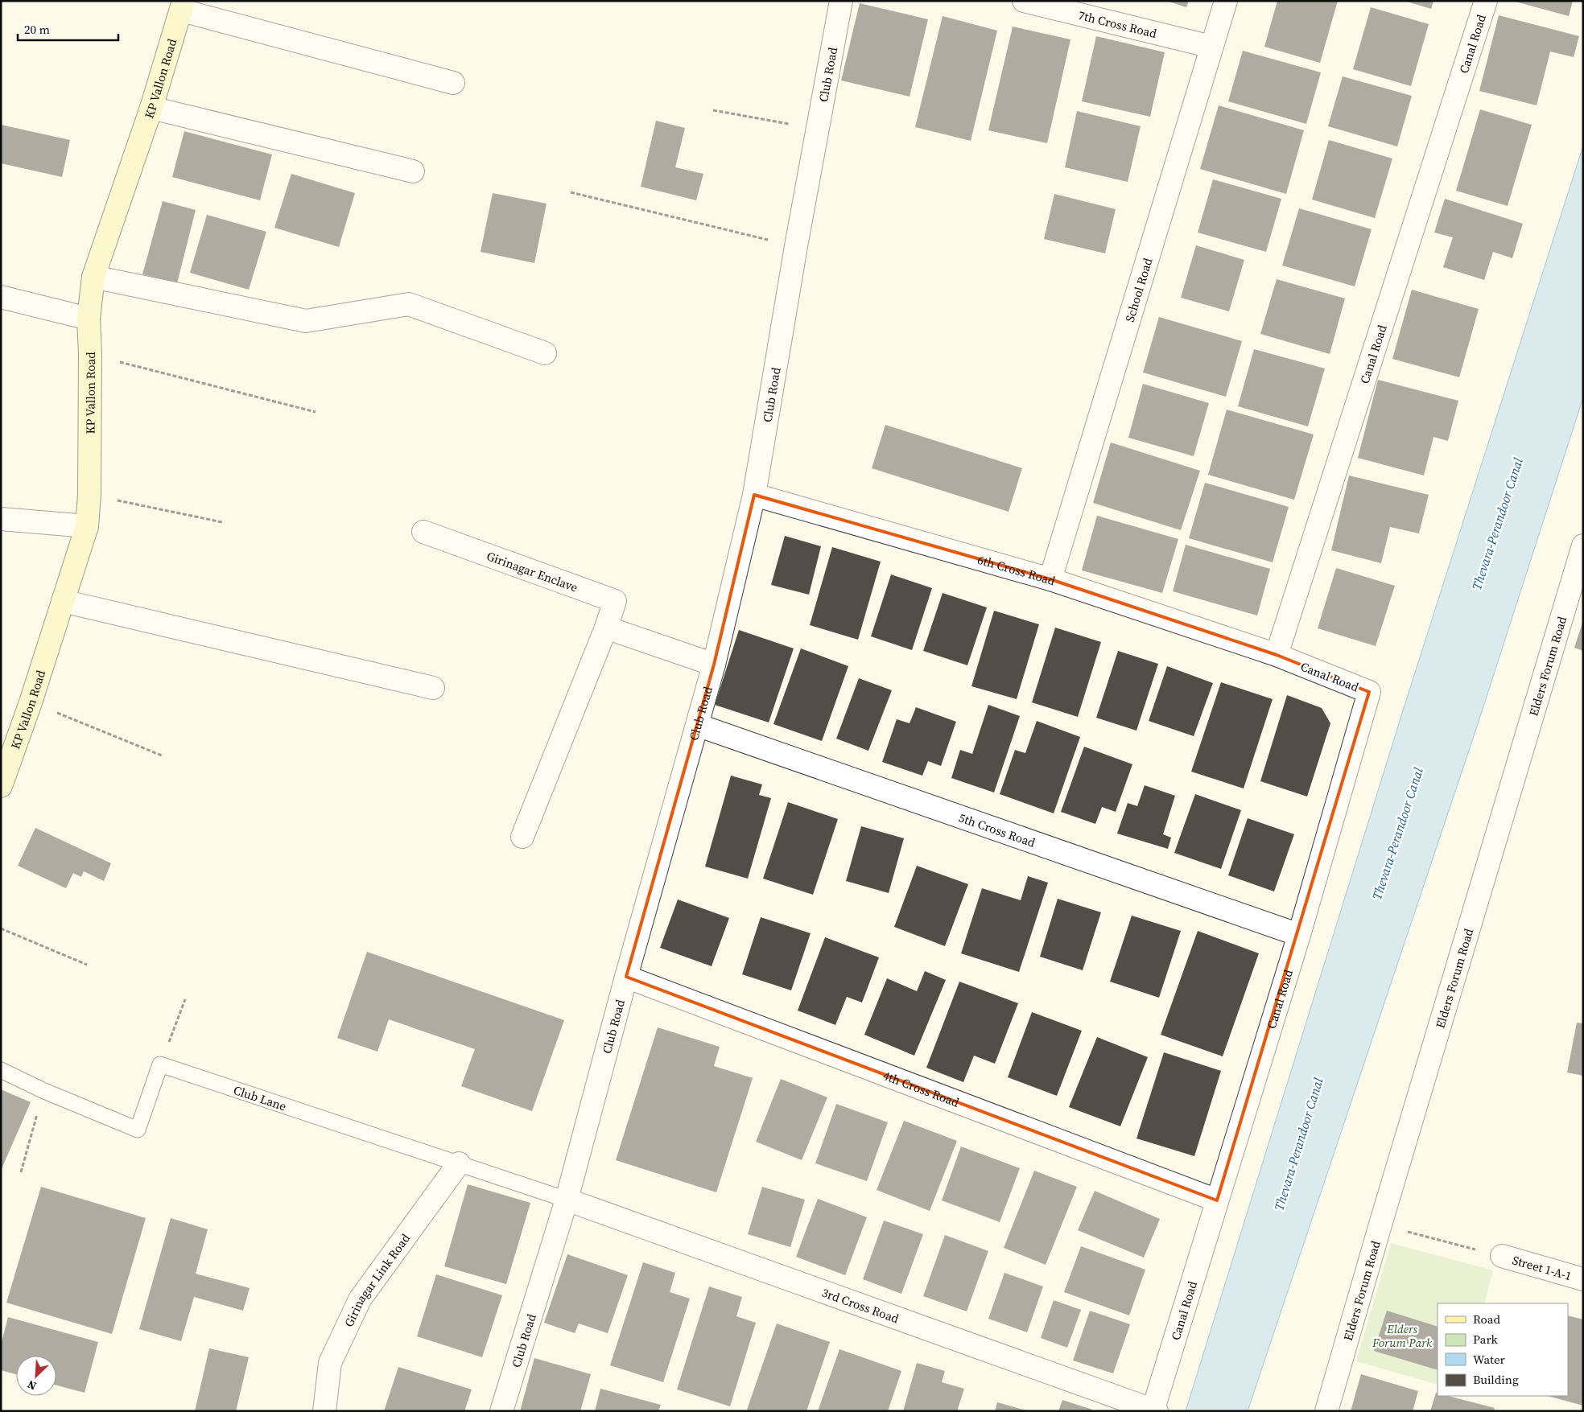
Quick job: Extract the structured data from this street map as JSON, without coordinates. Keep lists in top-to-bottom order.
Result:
{
  "streets": {
    "street": [
      "7th Cross Road",
      "Canal Road",
      "Club Road",
      "KP Vallon Road",
      "School Road",
      "6th Cross Road",
      "Girinagar Enclave",
      "Elders Forum Road",
      "5th Cross Road",
      "4th Cross Road",
      "Street 1-A-1",
      "Girinagar Link Road",
      "3rd Cross Road"
    ],
    "lane": ["Club Lane"]
  },
  "crossings": [
    ["7th Cross Road", "School Road"],
    ["Canal Road", "6th Cross Road"],
    ["Canal Road", "5th Cross Road"],
    ["Canal Road", "4th Cross Road"],
    ["Canal Road", "3rd Cross Road"],
    ["Club Road", "6th Cross Road"],
    ["Club Road", "5th Cross Road"],
    ["Club Road", "4th Cross Road"],
    ["Club Road", "Club Lane"],
    ["Club Road", "3rd Cross Road"],
    ["School Road", "6th Cross Road"],
    ["Club Lane", "Girinagar Link Road"],
    ["Club Lane", "3rd Cross Road"]
  ],
  "water": ["Thevara-Perandoor Canal"],
  "parks": ["Elders Forum Park"],
  "legend": [
    "Road",
    "Park",
    "Water",
    "Building"
  ],
  "scale_bar": "20 m",
  "north": "bottom left"
}
